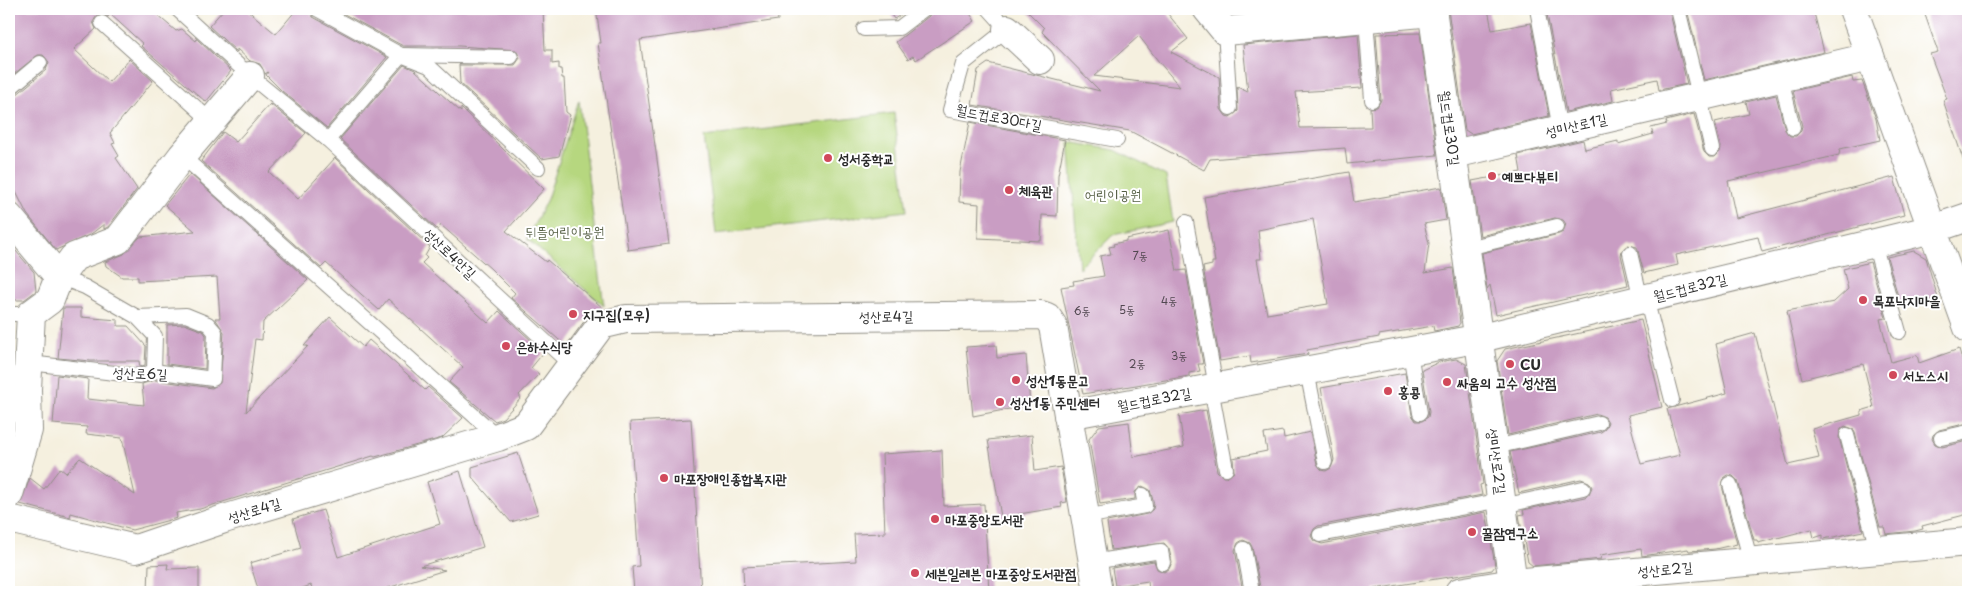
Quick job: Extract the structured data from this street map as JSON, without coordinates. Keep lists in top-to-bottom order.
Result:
{
  "streets": {
    "street": [
      "월드컵로30다길",
      "성미산로1길",
      "월드컵로30길",
      "월드컵로32길",
      "성산로4길",
      "성미산로2길",
      "성산로2길"
    ],
    "lane": ["성산로4안길", "성산로6길"]
  },
  "crossings": [
    ["성미산로1길", "월드컵로30길"],
    ["월드컵로30길", "월드컵로32길"],
    ["월드컵로30길", "성미산로2길"],
    ["성산로4안길", "성산로4길"],
    ["월드컵로32길", "성산로4길"],
    ["월드컵로32길", "성미산로2길"],
    ["성미산로2길", "성산로2길"]
  ],
  "parks": ["어린이공원", "뒤뜰어린이공원"],
  "places": [
    "성서중학교",
    "예쁘다뷰티",
    "체육관",
    "목포낙지마을",
    "지구집(모우)",
    "은하수식당",
    "CU",
    "서노스시",
    "성산1동문고",
    "싸움의 고수 성산점",
    "홍콩",
    "성산1동 주민센터",
    "마포장애인종합복지관",
    "마포중앙도서관",
    "꿀잠연구소",
    "세븐일레븐 마포중앙도서관점"
  ],
  "house_numbers": [
    "7동",
    "4동",
    "5동",
    "6동",
    "3동",
    "2동"
  ]
}
